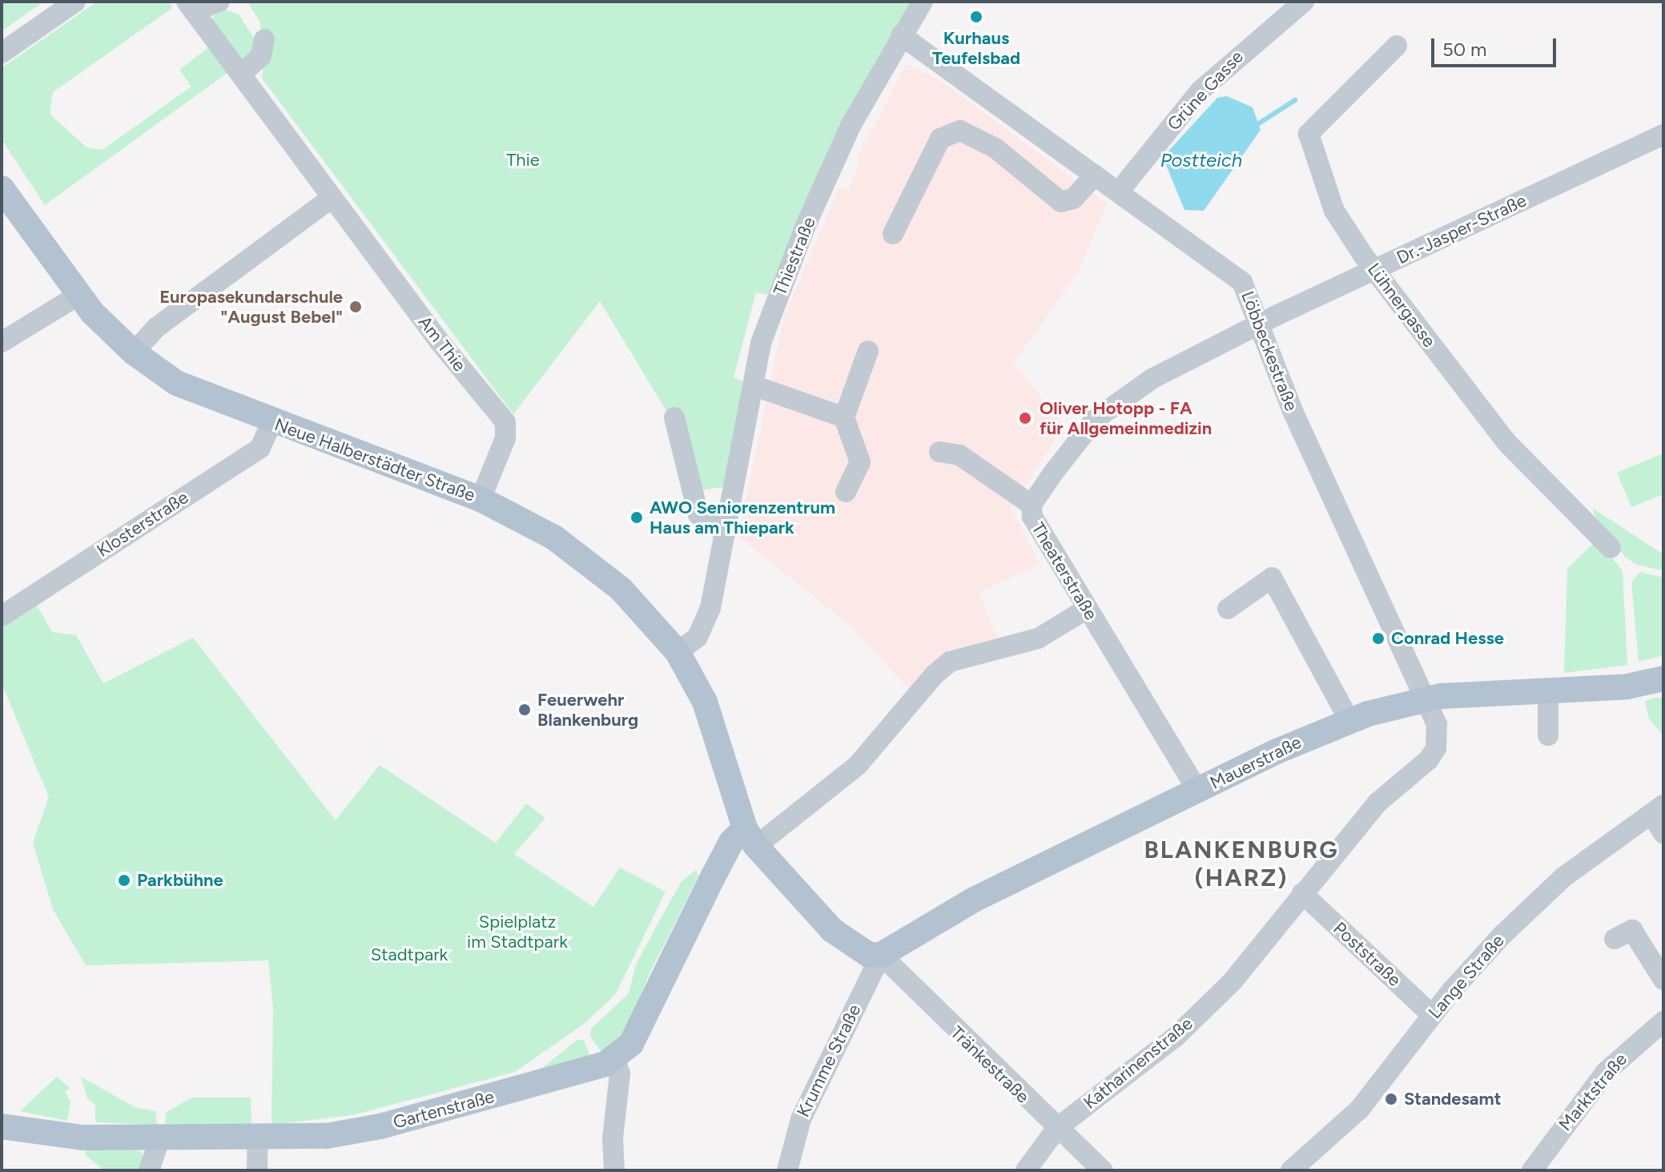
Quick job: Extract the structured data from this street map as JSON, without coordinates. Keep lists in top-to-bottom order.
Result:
{
  "streets": {
    "main road": ["Neue Halberstädter Straße", "Mauerstraße", "Gartenstraße"],
    "street": [
      "Grüne Gasse",
      "Dr.-Jasper-Straße",
      "Thiestraße",
      "Lühnergasse",
      "Am Thie",
      "Löbbeckestraße",
      "Klosterstraße",
      "Theaterstraße",
      "Poststraße",
      "Lange Straße",
      "Krumme Straße",
      "Katharinenstraße",
      "Tränkestraße",
      "Marktstraße"
    ]
  },
  "crossings": [
    ["Grüne Gasse", "Löbbeckestraße"],
    ["Dr.-Jasper-Straße", "Lühnergasse"],
    ["Dr.-Jasper-Straße", "Löbbeckestraße"],
    ["Dr.-Jasper-Straße", "Theaterstraße"],
    ["Thiestraße", "Löbbeckestraße"],
    ["Thiestraße", "Neue Halberstädter Straße"],
    ["Am Thie", "Neue Halberstädter Straße"],
    ["Löbbeckestraße", "Theaterstraße"],
    ["Löbbeckestraße", "Mauerstraße"],
    ["Löbbeckestraße", "Katharinenstraße"],
    ["Neue Halberstädter Straße", "Klosterstraße"],
    ["Neue Halberstädter Straße", "Mauerstraße"],
    ["Neue Halberstädter Straße", "Krumme Straße"],
    ["Neue Halberstädter Straße", "Tränkestraße"],
    ["Theaterstraße", "Mauerstraße"],
    ["Mauerstraße", "Krumme Straße"],
    ["Mauerstraße", "Katharinenstraße"],
    ["Mauerstraße", "Tränkestraße"],
    ["Poststraße", "Lange Straße"],
    ["Poststraße", "Katharinenstraße"],
    ["Krumme Straße", "Tränkestraße"],
    ["Katharinenstraße", "Tränkestraße"]
  ],
  "districts": ["BLANKENBURG (HARZ)"],
  "water": ["Postteich"],
  "parks": ["Thie", "Spielplatz im Stadtpark", "Stadtpark"],
  "places": [
    "Kurhaus Teufelsbad",
    "Europasekundarschule \"August Bebel\"",
    "Oliver Hotopp - FA für Allgemeinmedizin",
    "AWO Seniorenzentrum Haus am Thiepark",
    "Conrad Hesse",
    "Feuerwehr Blankenburg",
    "Parkbühne",
    "Standesamt"
  ],
  "scale_bar": "50 m"
}
